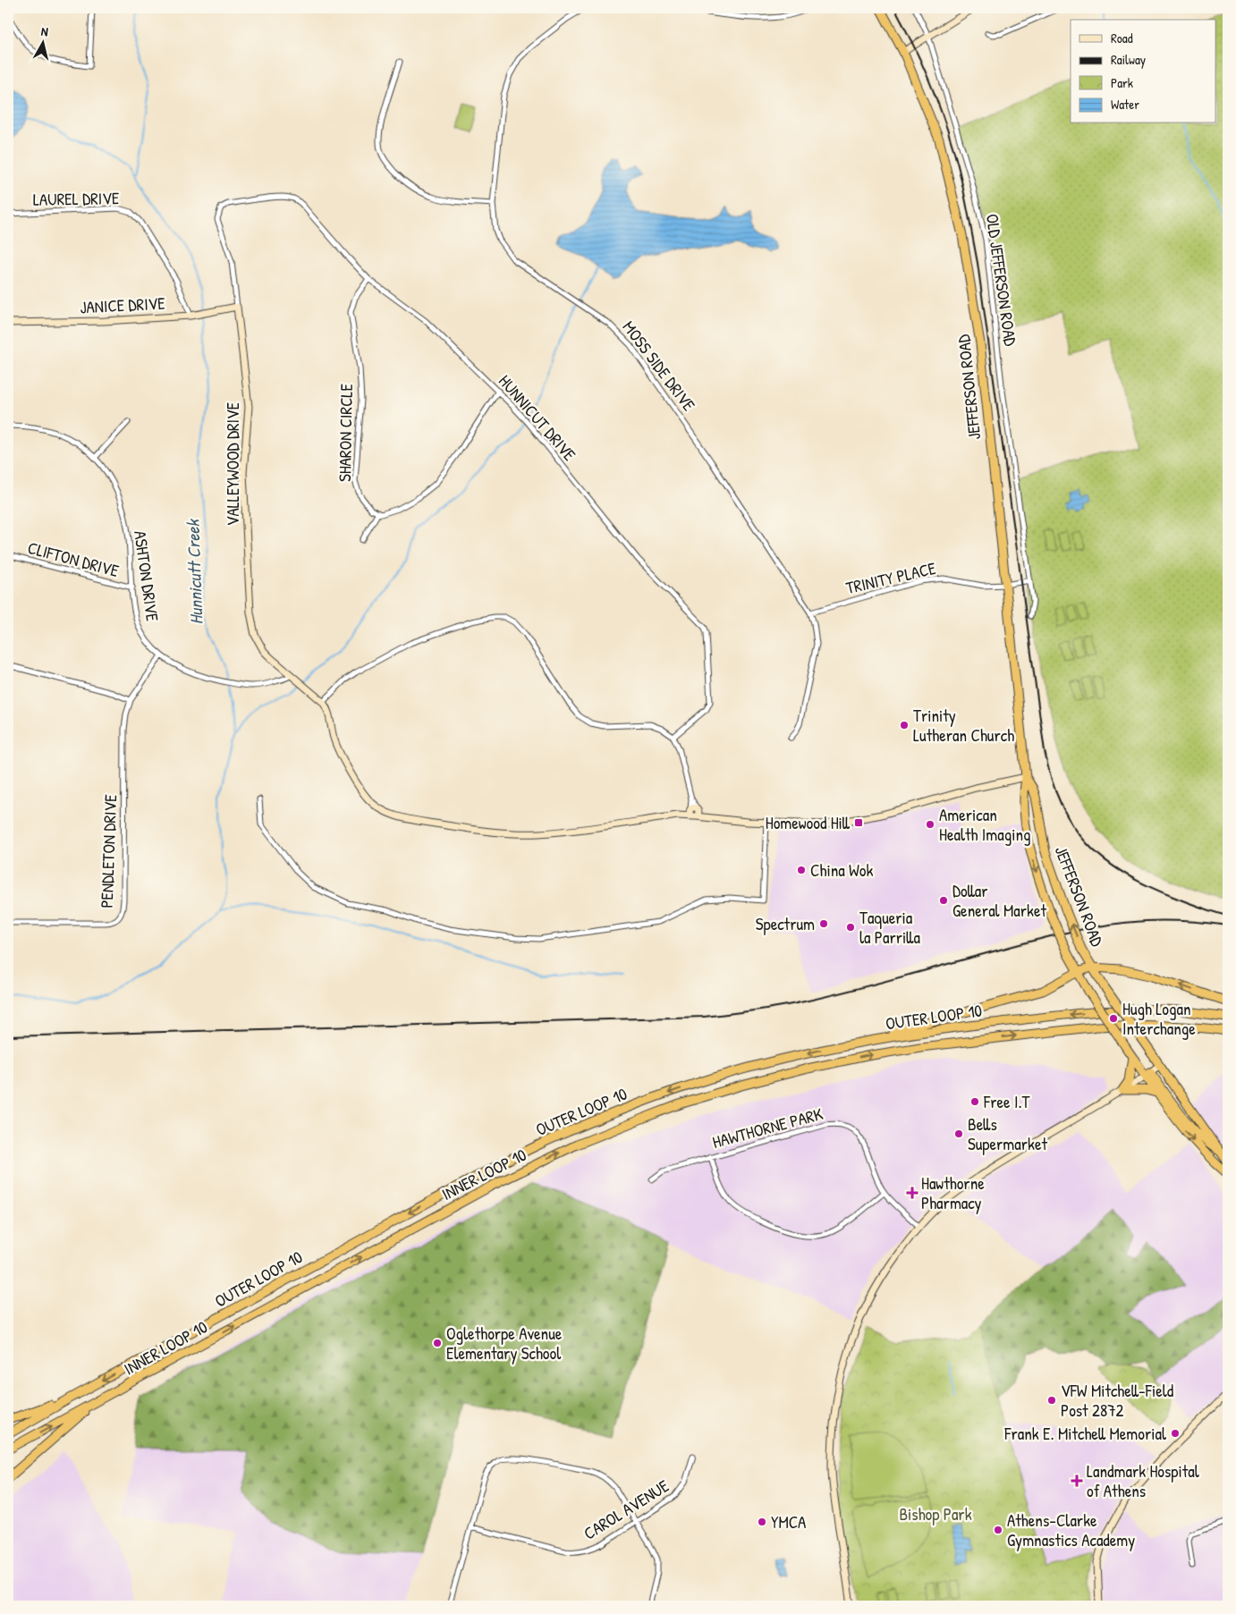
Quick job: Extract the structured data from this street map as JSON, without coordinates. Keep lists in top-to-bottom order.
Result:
{
  "streets": {
    "highway": ["JEFFERSON ROAD", "OUTER LOOP 10", "INNER LOOP 10"],
    "street": [
      "LAUREL DRIVE",
      "OLD JEFFERSON ROAD",
      "JANICE DRIVE",
      "MOSS SIDE DRIVE",
      "HUNNICUT DRIVE",
      "SHARON CIRCLE",
      "VALLEYWOOD DRIVE",
      "CLIFTON DRIVE",
      "ASHTON DRIVE",
      "TRINITY PLACE",
      "PENDLETON DRIVE",
      "HAWTHORNE PARK",
      "CAROL AVENUE"
    ]
  },
  "crossings": [
    ["LAUREL DRIVE", "JANICE DRIVE"],
    ["OLD JEFFERSON ROAD", "TRINITY PLACE"],
    ["JANICE DRIVE", "VALLEYWOOD DRIVE"],
    ["MOSS SIDE DRIVE", "TRINITY PLACE"],
    ["JEFFERSON ROAD", "TRINITY PLACE"],
    ["HUNNICUT DRIVE", "SHARON CIRCLE"],
    ["HUNNICUT DRIVE", "VALLEYWOOD DRIVE"],
    ["VALLEYWOOD DRIVE", "ASHTON DRIVE"],
    ["CLIFTON DRIVE", "ASHTON DRIVE"]
  ],
  "one_way": ["OUTER LOOP 10"],
  "water": ["Hunnicutt Creek"],
  "parks": ["Bishop Park"],
  "places": {
    "other": [
      "Trinity Lutheran Church",
      "American Health Imaging",
      "China Wok",
      "Dollar General Market",
      "Spectrum",
      "Taqueria la Parrilla",
      "Hugh Logan Interchange",
      "Free I.T",
      "Bells Supermarket",
      "Oglethorpe Avenue Elementary School",
      "VFW Mitchell-Field Post 2872",
      "Frank E. Mitchell Memorial",
      "YMCA",
      "Athens-Clarke Gymnastics Academy"
    ],
    "transit": ["Homewood Hill"],
    "health": ["Hawthorne Pharmacy", "Landmark Hospital of Athens"]
  },
  "legend": [
    "Road",
    "Railway",
    "Park",
    "Water"
  ],
  "north": "top"
}
